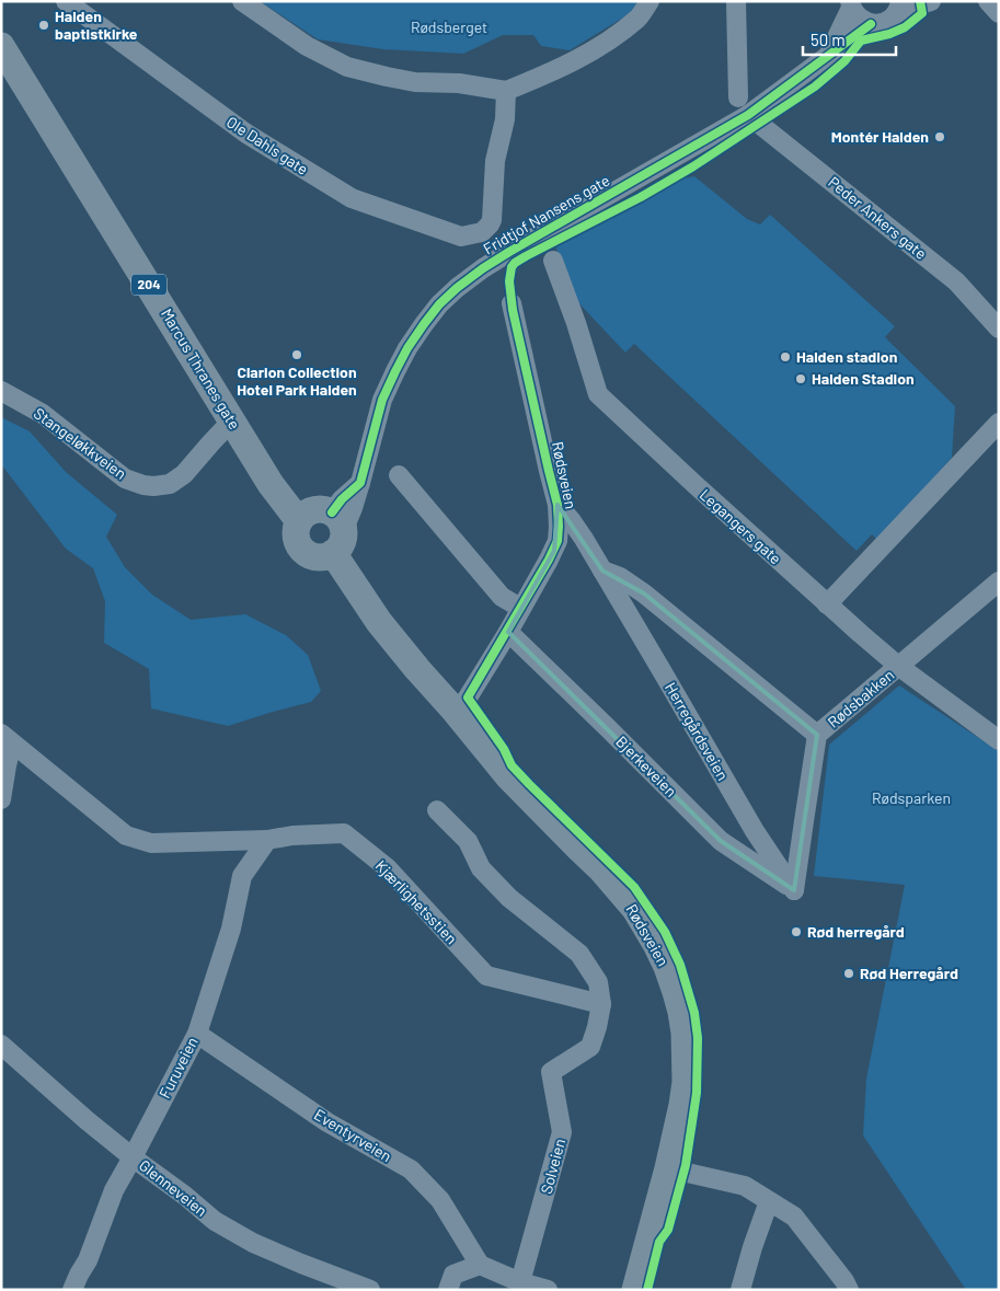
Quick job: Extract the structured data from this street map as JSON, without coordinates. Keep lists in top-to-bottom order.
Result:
{
  "streets": {
    "highway": ["204", "Marcus Thranes gate", "Rødsveien"],
    "street": [
      "Ole Dahls gate",
      "Fridtjof Nansens gate",
      "Peder Ankers gate",
      "Stangeløkkveien",
      "Legangers gate",
      "Rødsbakken",
      "Herregårdsveien",
      "Bjerkeveien",
      "Kjærlighetsstien",
      "Furuveien",
      "Eventyrveien",
      "Solveien",
      "Glenneveien"
    ]
  },
  "crossings": [
    ["Fridtjof Nansens gate", "Peder Ankers gate"],
    ["Fridtjof Nansens gate", "Marcus Thranes gate"],
    ["Marcus Thranes gate", "Stangeløkkveien"],
    ["Rødsveien", "Herregårdsveien"],
    ["Rødsveien", "Bjerkeveien"],
    ["Legangers gate", "Rødsbakken"],
    ["Rødsbakken", "Herregårdsveien"],
    ["Rødsbakken", "Bjerkeveien"],
    ["Herregårdsveien", "Bjerkeveien"],
    ["Kjærlighetsstien", "Furuveien"],
    ["Kjærlighetsstien", "Solveien"],
    ["Furuveien", "Eventyrveien"],
    ["Furuveien", "Glenneveien"]
  ],
  "parks": ["Rødsberget", "Rødsparken"],
  "places": [
    "Halden baptistkirke",
    "Montér Halden",
    "Clarion Collection Hotel Park Halden",
    "Halden stadion",
    "Halden Stadion",
    "Rød herregård",
    "Rød Herregård"
  ],
  "scale_bar": "50 m"
}
